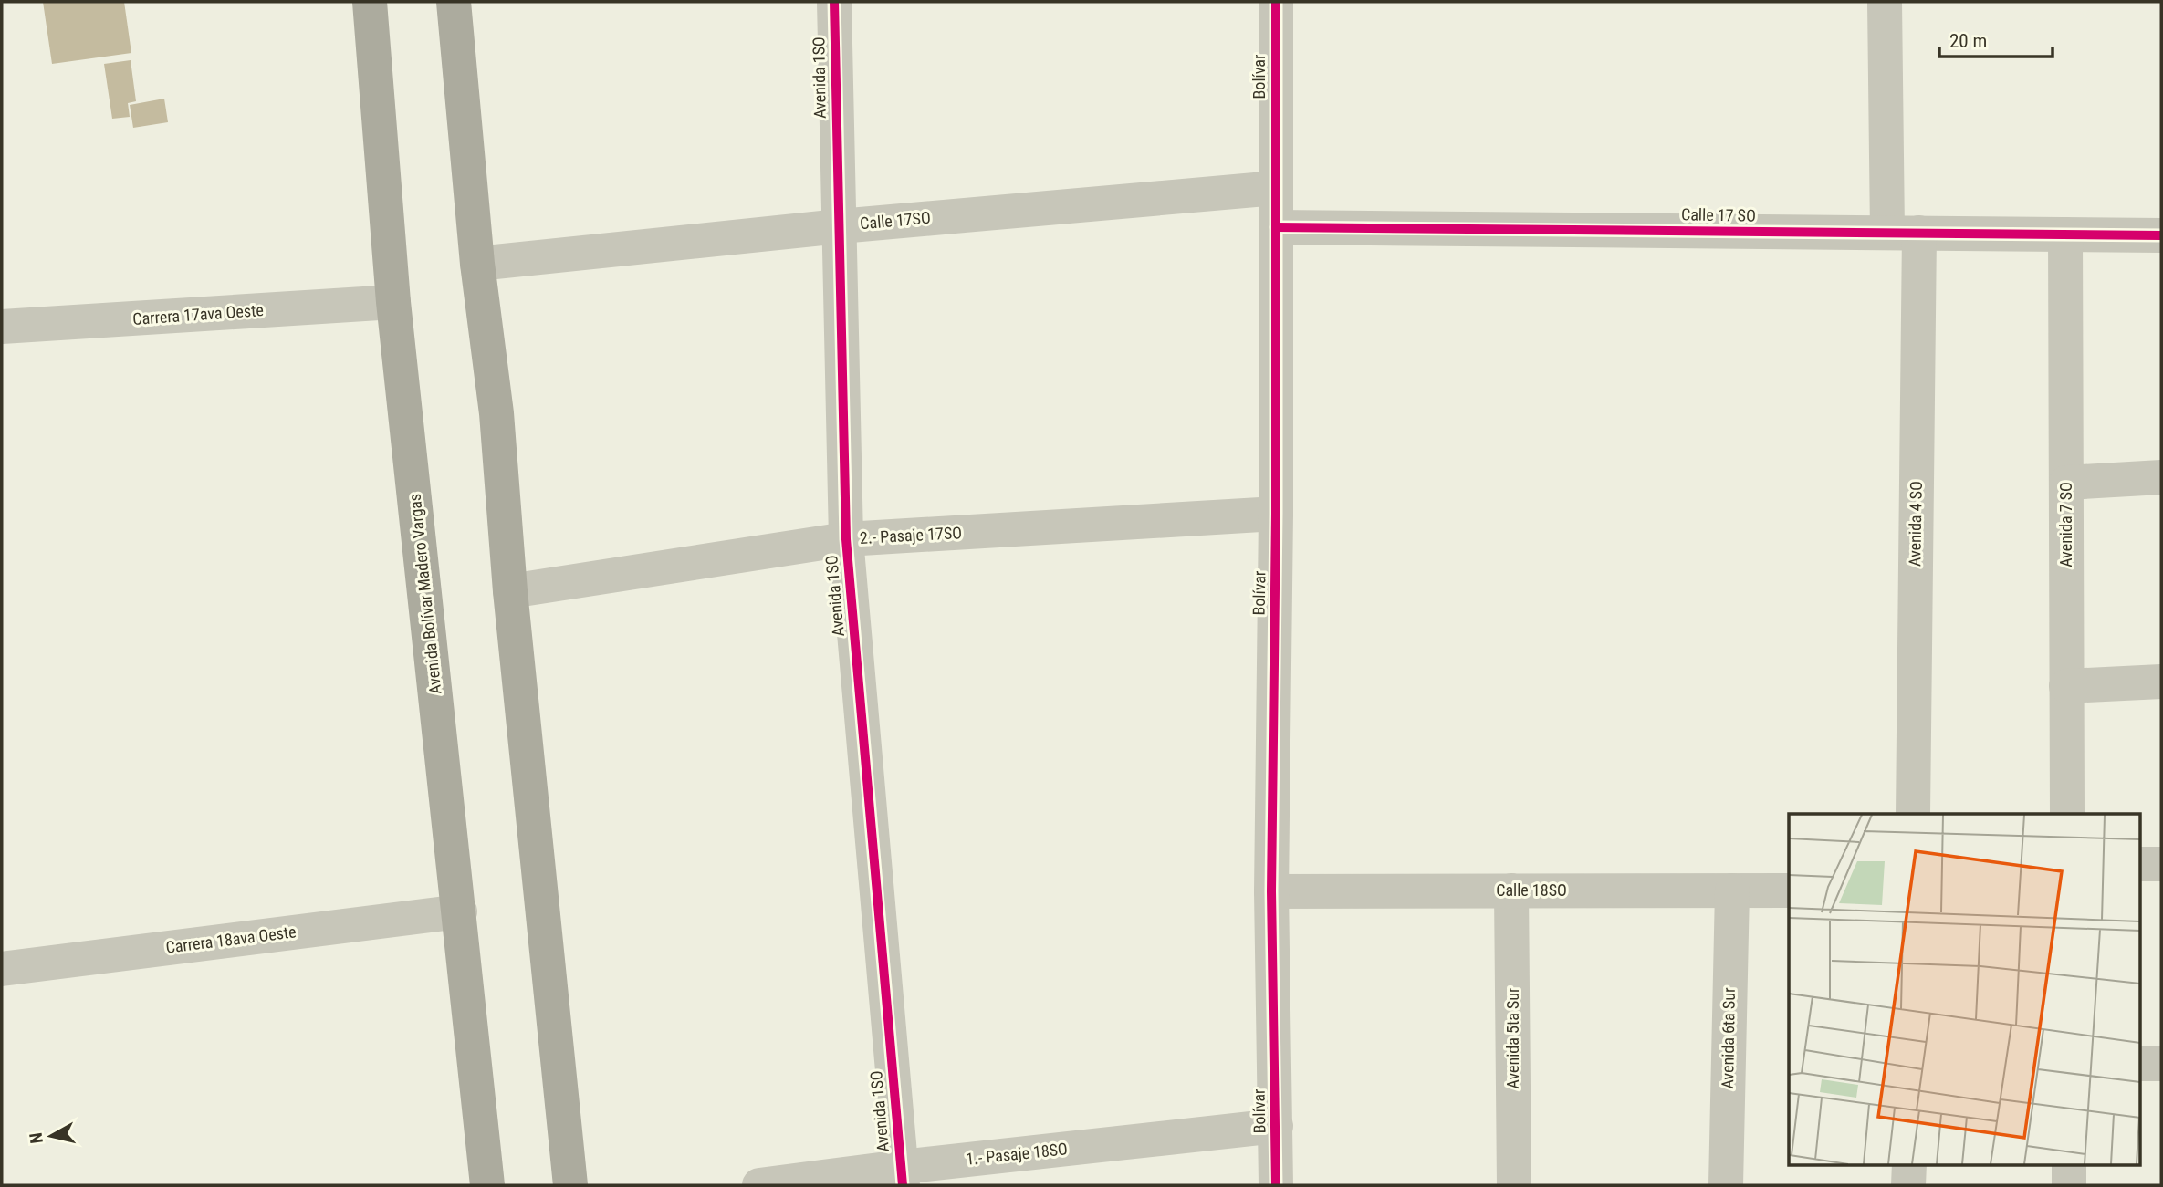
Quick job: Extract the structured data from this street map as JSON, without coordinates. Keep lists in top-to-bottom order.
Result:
{
  "streets": {
    "main road": ["Avenida Bolívar Madero Vargas"],
    "street": [
      "Bolívar",
      "Avenida 1SO",
      "Calle 17 SO",
      "Calle 17SO",
      "Carrera 17ava Oeste",
      "Avenida 4 SO",
      "Avenida 7 SO",
      "2.- Pasaje 17SO",
      "Calle 18SO",
      "Carrera 18ava Oeste",
      "Avenida 5ta Sur",
      "Avenida 6ta Sur",
      "1.- Pasaje 18SO"
    ]
  },
  "crossings": [
    ["Bolívar", "Calle 17 SO"],
    ["Bolívar", "Calle 17SO"],
    ["Bolívar", "2.- Pasaje 17SO"],
    ["Bolívar", "Calle 18SO"],
    ["Bolívar", "1.- Pasaje 18SO"],
    ["Avenida 1SO", "Calle 17SO"],
    ["Avenida 1SO", "2.- Pasaje 17SO"],
    ["Avenida 1SO", "1.- Pasaje 18SO"],
    ["Calle 17 SO", "Avenida 4 SO"],
    ["Calle 17 SO", "Avenida 7 SO"],
    ["Carrera 17ava Oeste", "Avenida Bolívar Madero Vargas"],
    ["Avenida Bolívar Madero Vargas", "Carrera 18ava Oeste"],
    ["Calle 18SO", "Avenida 5ta Sur"],
    ["Calle 18SO", "Avenida 6ta Sur"]
  ],
  "scale_bar": "20 m",
  "north": "left"
}
